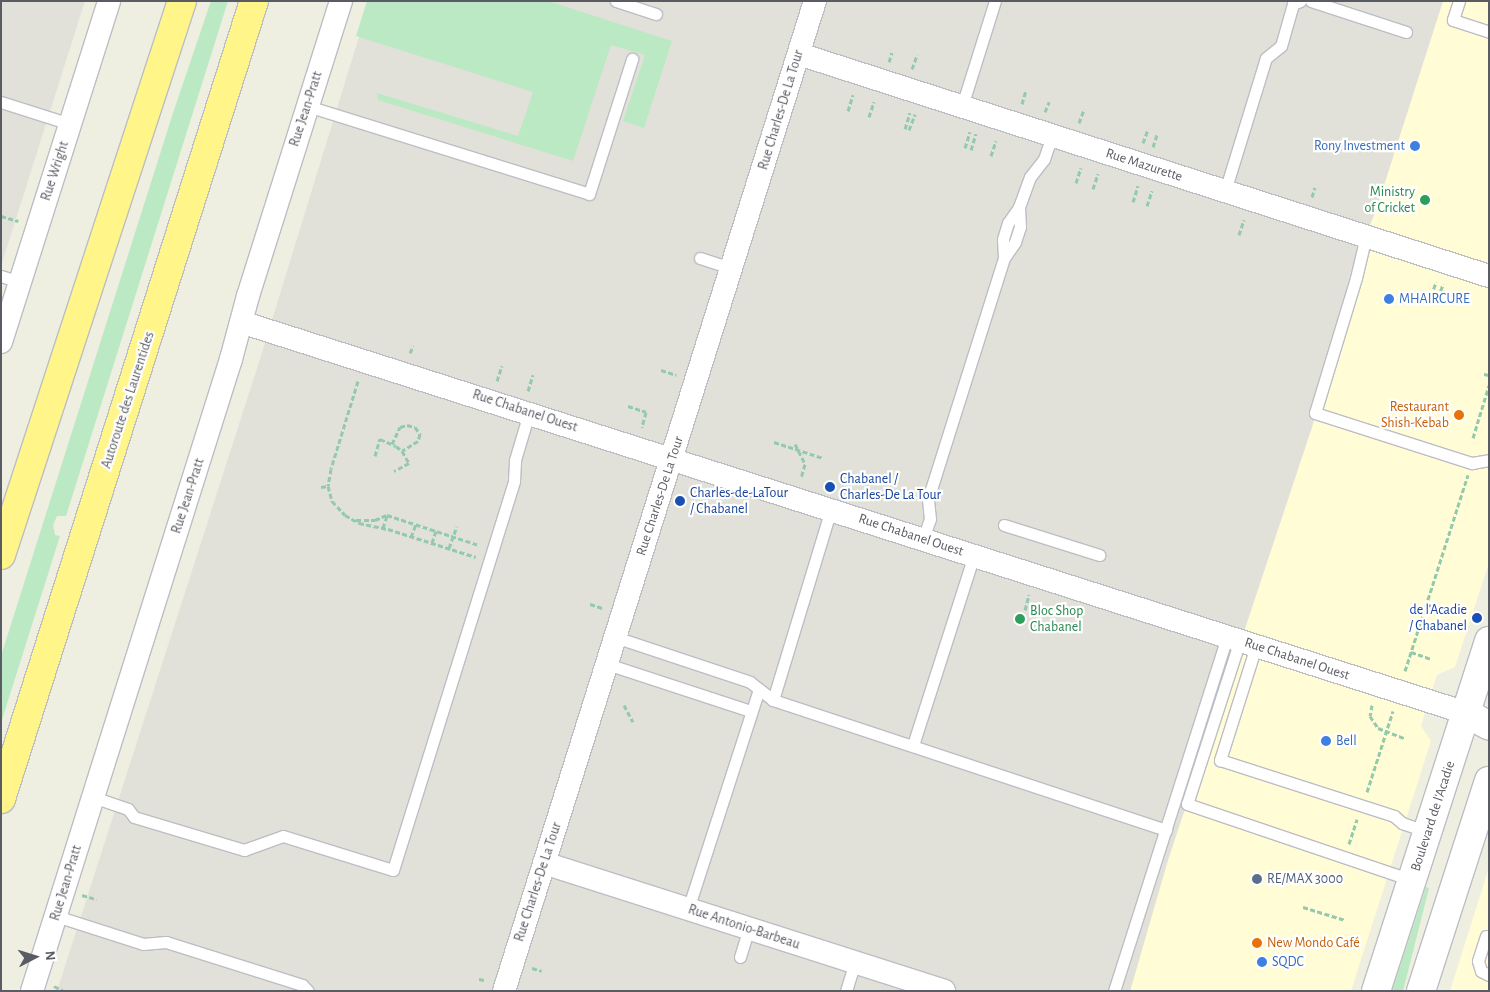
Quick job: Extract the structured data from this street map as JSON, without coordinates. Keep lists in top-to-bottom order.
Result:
{
  "streets": {
    "highway": ["Autoroute des Laurentides"],
    "main road": ["Boulevard de l'Acadie"],
    "street": [
      "Rue Jean-Pratt",
      "Rue Charles-De La Tour",
      "Rue Mazurette",
      "Rue Wright",
      "Rue Chabanel Ouest",
      "Rue Antonio-Barbeau"
    ]
  },
  "crossings": [
    ["Rue Jean-Pratt", "Rue Chabanel Ouest"],
    ["Rue Charles-De La Tour", "Rue Mazurette"],
    ["Rue Charles-De La Tour", "Rue Chabanel Ouest"],
    ["Rue Charles-De La Tour", "Rue Antonio-Barbeau"],
    ["Rue Chabanel Ouest", "Boulevard de l'Acadie"]
  ],
  "places": [
    "Rony Investment",
    "Ministry of Cricket",
    "MHAIRCURE",
    "Restaurant Shish-Kebab",
    "Chabanel / Charles-De La Tour",
    "Charles-de-LaTour / Chabanel",
    "de l'Acadie / Chabanel",
    "Bloc Shop Chabanel",
    "Bell",
    "RE/MAX 3000",
    "New Mondo Café",
    "SQDC"
  ],
  "north": "right"
}
